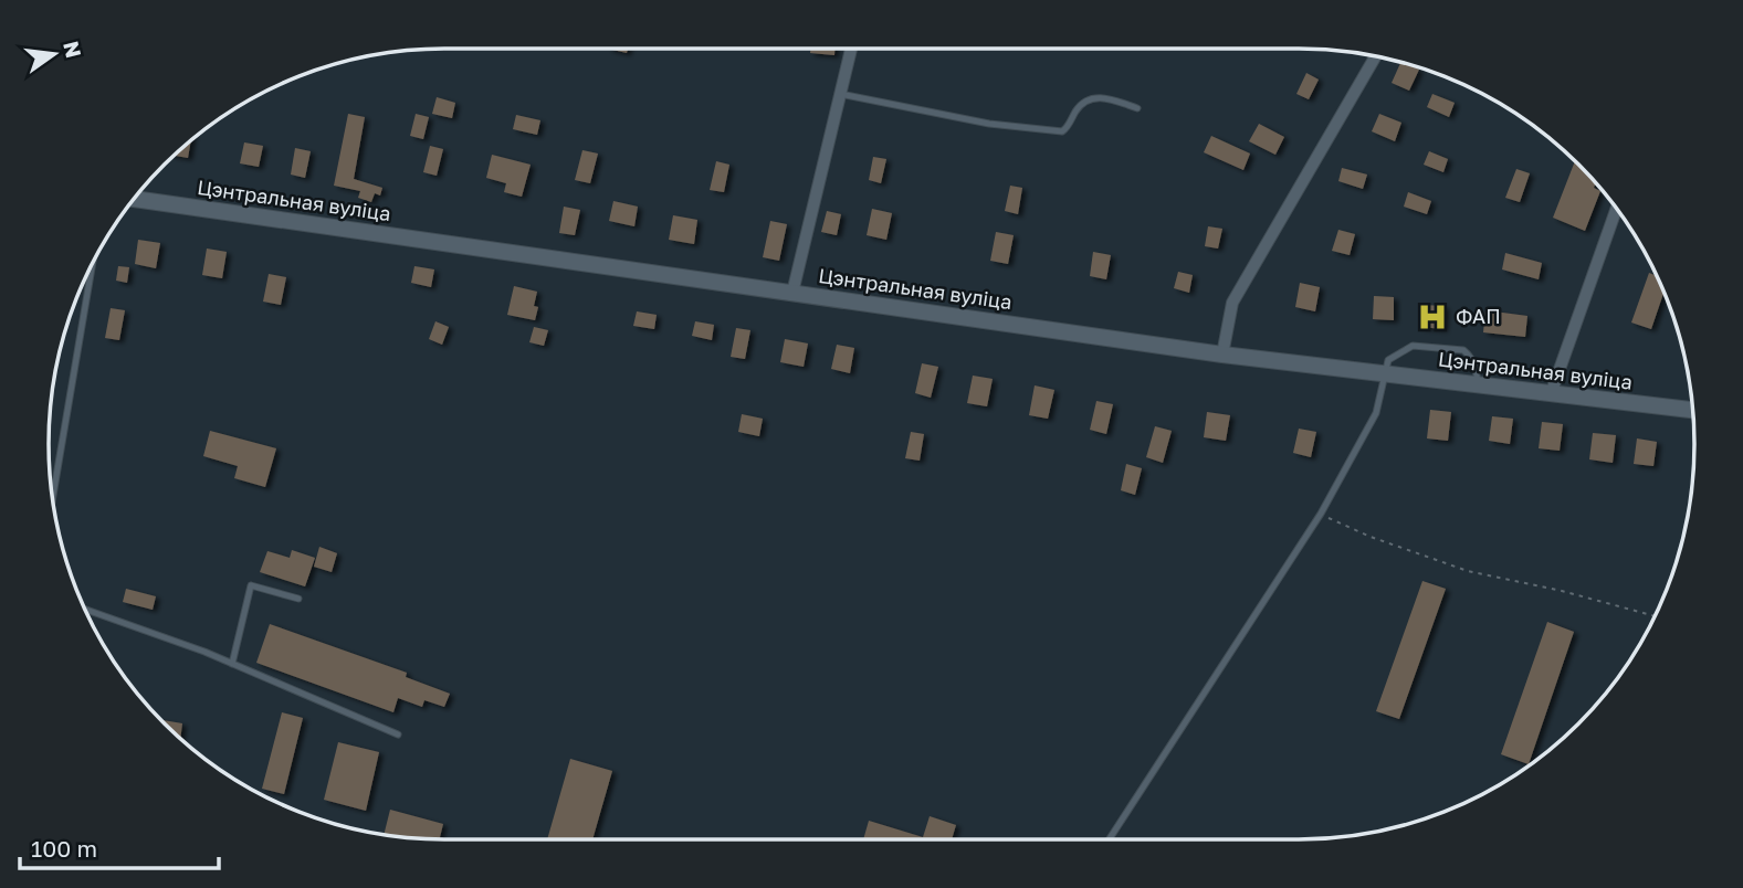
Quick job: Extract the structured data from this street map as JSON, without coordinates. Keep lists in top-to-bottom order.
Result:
{
  "streets": {
    "street": ["Цэнтральная вуліца"]
  },
  "places": {
    "hospital": ["ФАП"]
  },
  "scale_bar": "100 m",
  "north": "right"
}
